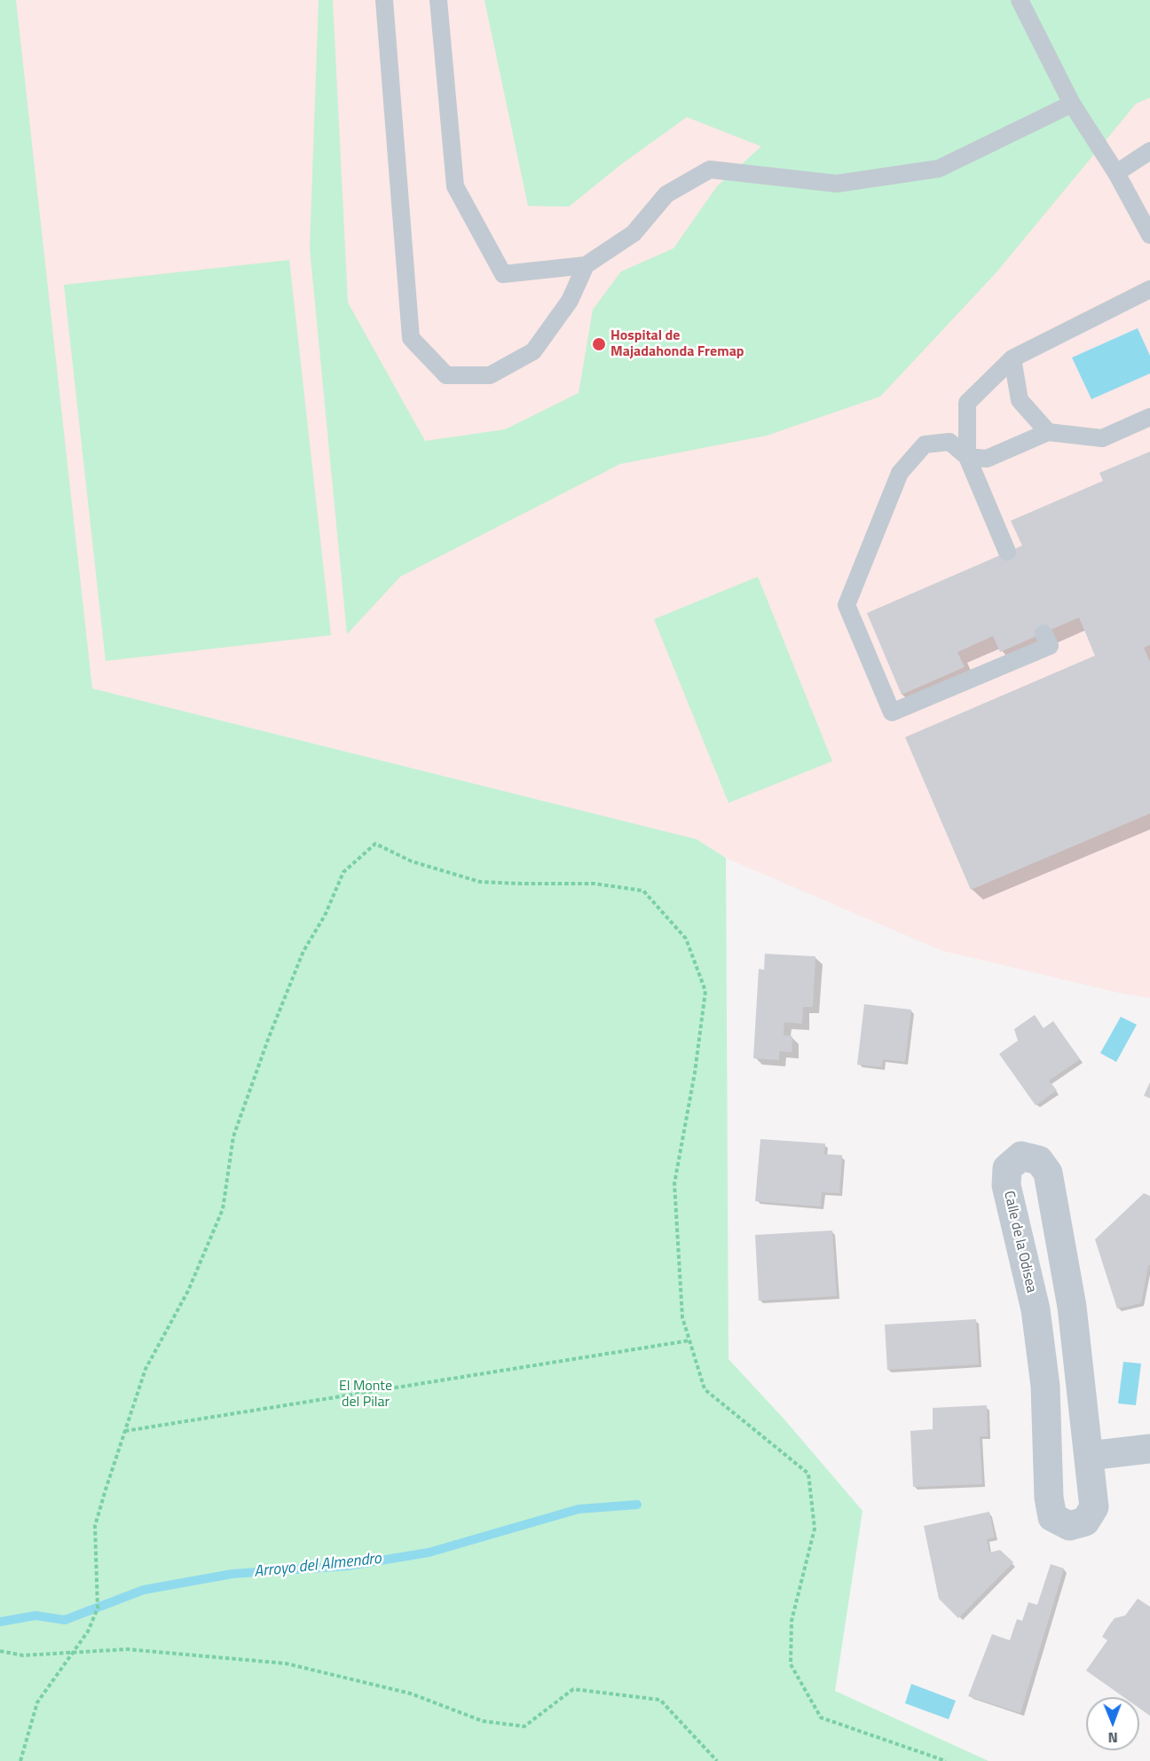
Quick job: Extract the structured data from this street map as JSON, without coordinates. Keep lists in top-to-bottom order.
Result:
{
  "streets": {
    "street": ["Calle de la Odisea"]
  },
  "water": ["Arroyo del Almendro"],
  "parks": ["El Monte del Pilar"],
  "places": ["Hospital de Majadahonda Fremap"],
  "north": "bottom"
}
